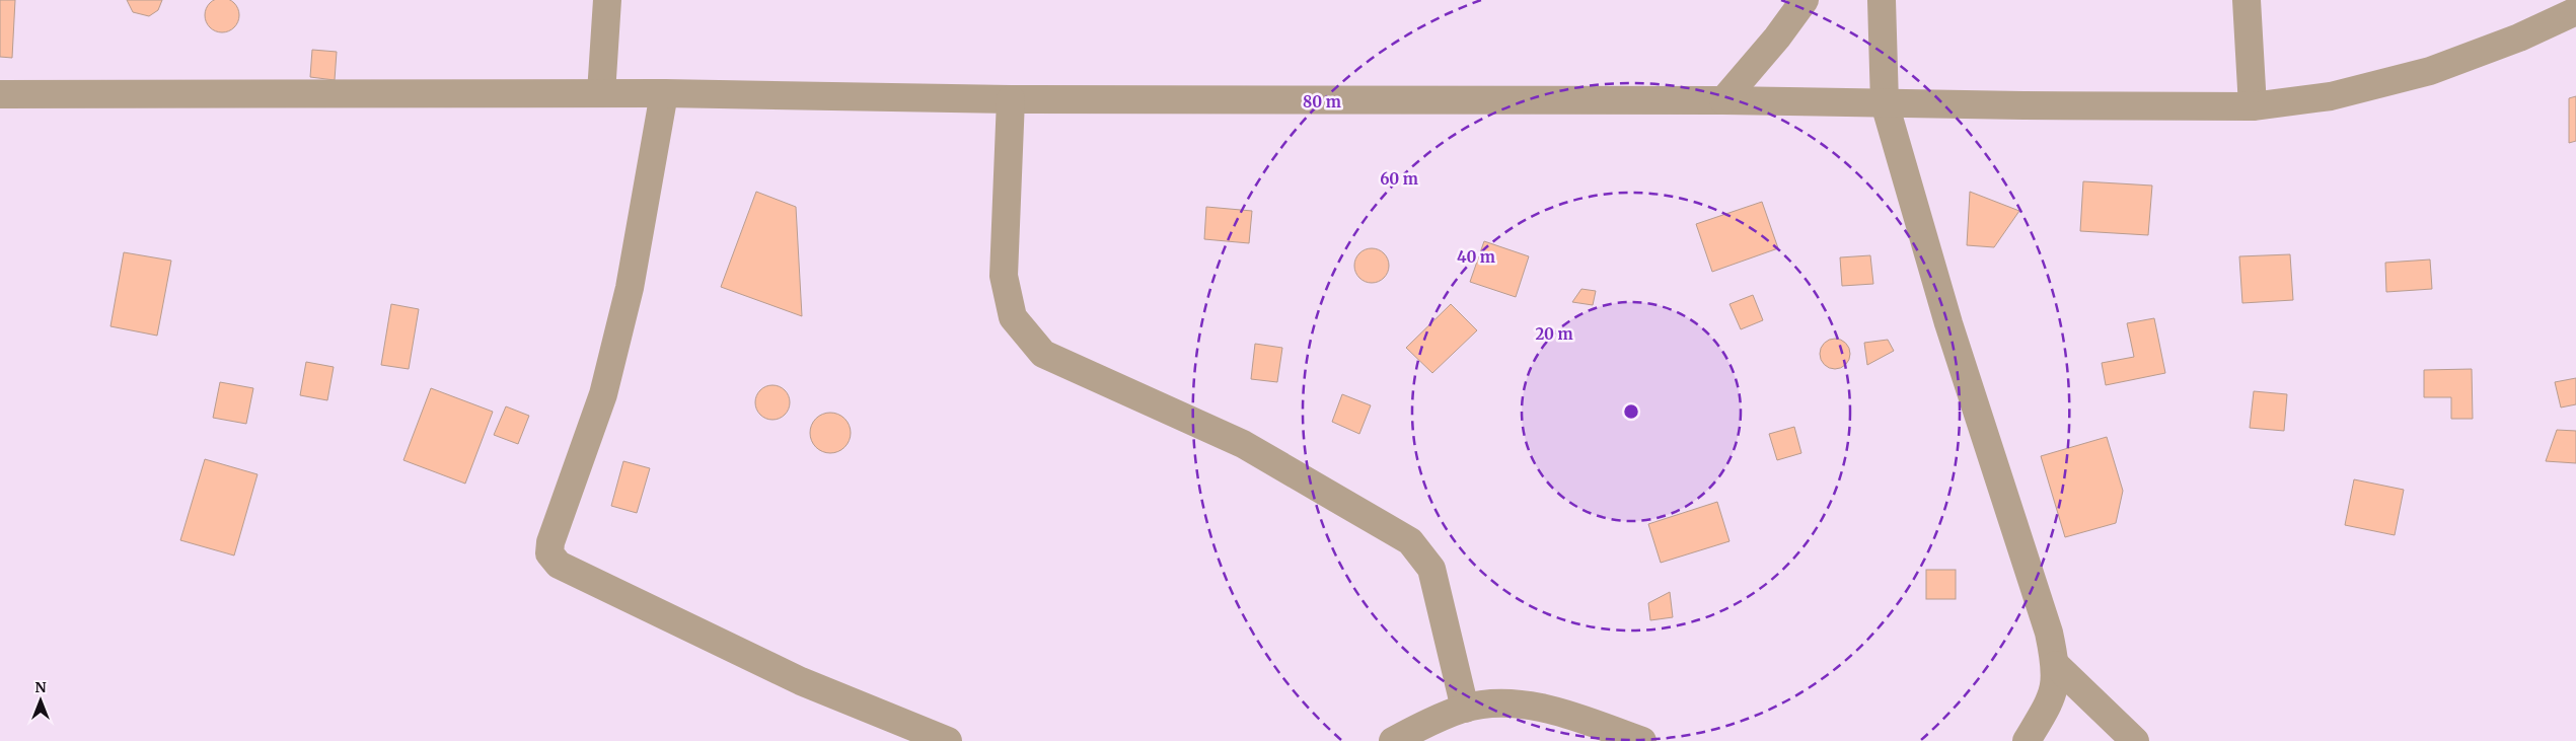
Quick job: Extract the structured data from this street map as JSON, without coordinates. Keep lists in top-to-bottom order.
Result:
{
  "north": "top",
  "rings": [
    "80 m",
    "60 m",
    "40 m",
    "20 m"
  ]
}
